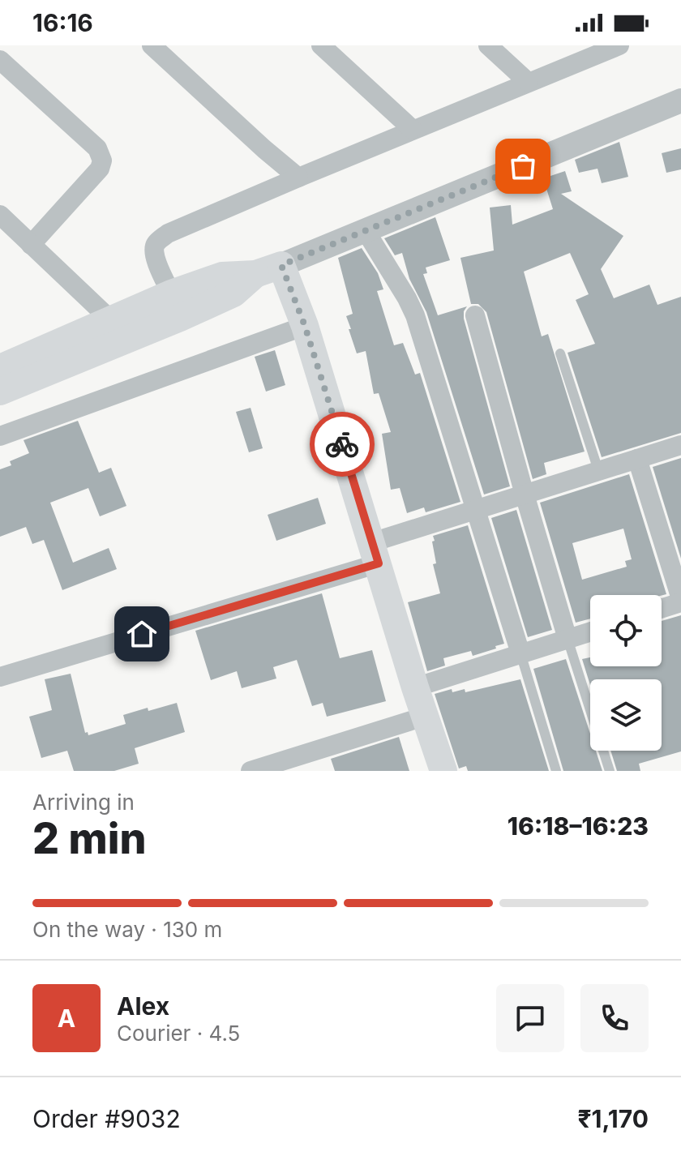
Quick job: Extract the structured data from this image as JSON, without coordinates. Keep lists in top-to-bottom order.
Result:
{
  "page": {
    "status": "16:16",
    "heading": ["2 min", "Arriving in", "16:18–16:23"],
    "panel": [
      "Alex",
      "Courier · 4.5",
      "Order #9032",
      "₹1,170"
    ],
    "bar": "On the way · 130 m",
    "round": "A"
  }
}
